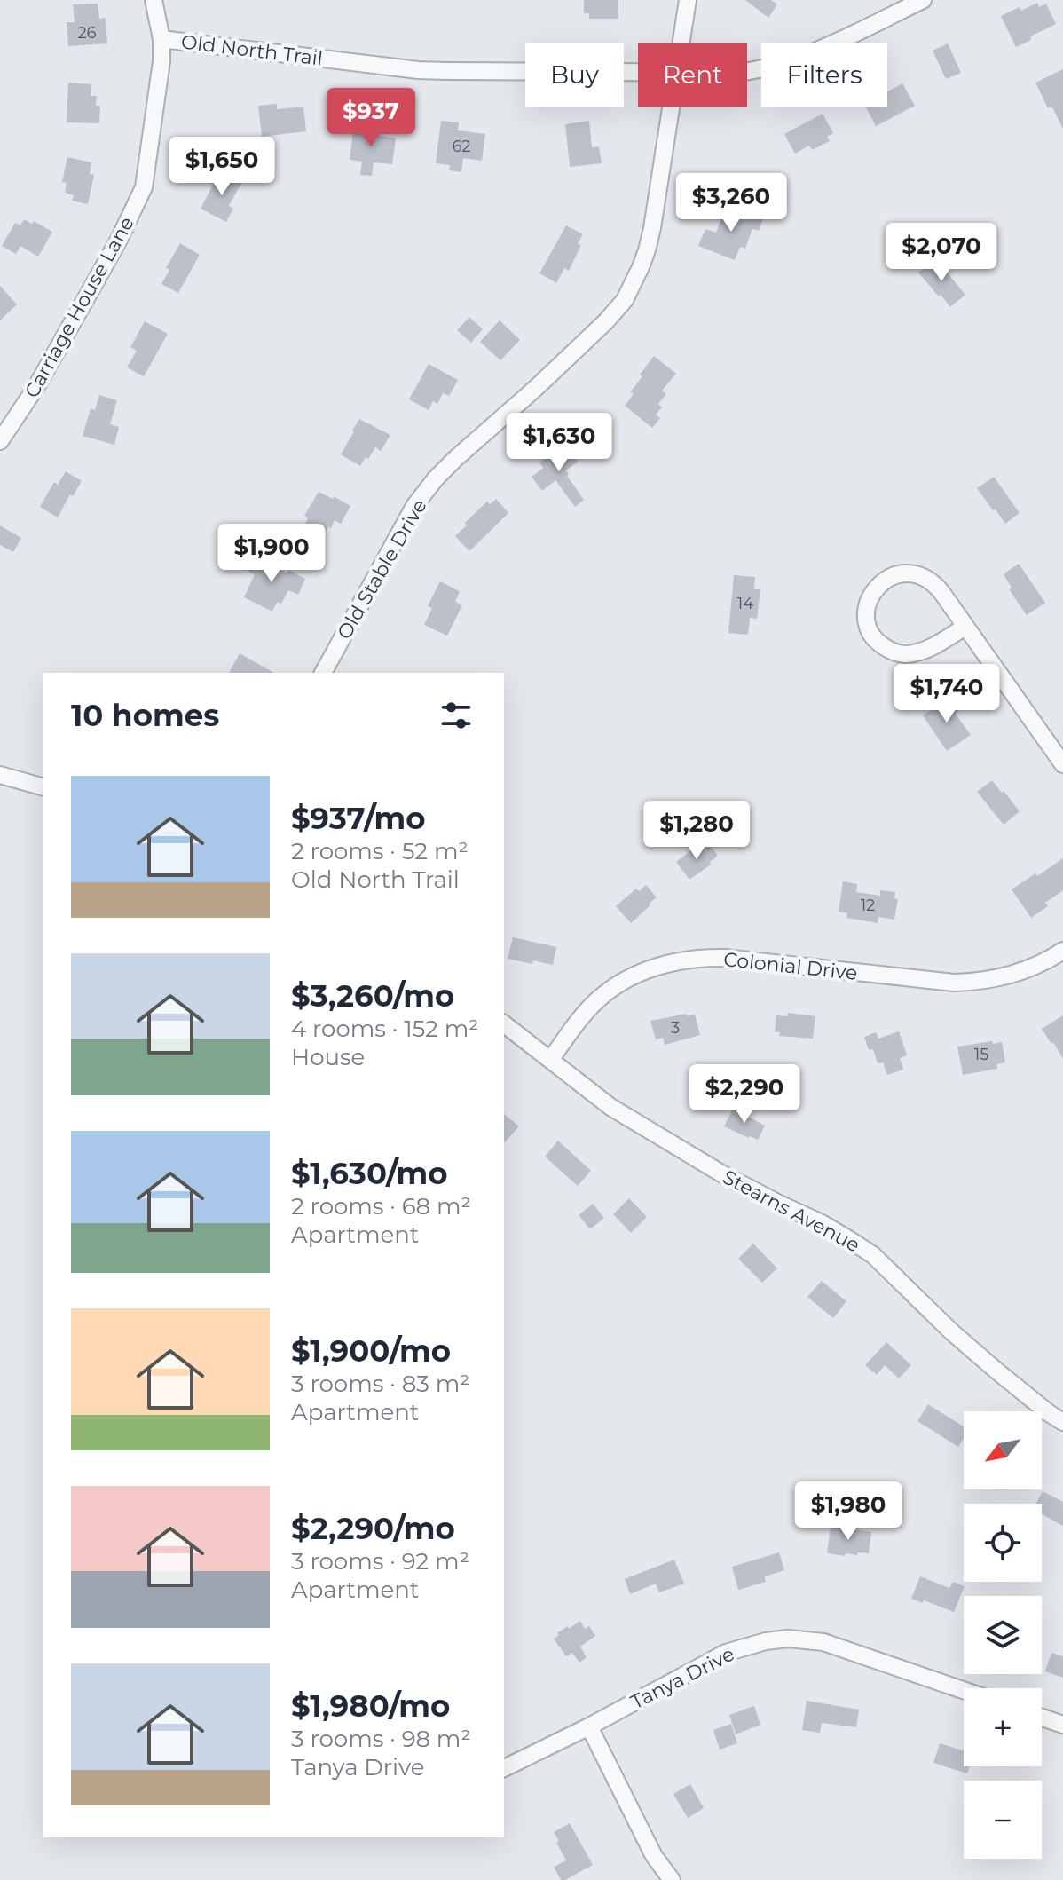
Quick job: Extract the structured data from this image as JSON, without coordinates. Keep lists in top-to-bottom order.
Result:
{
  "streets": {
    "street": [
      "Old North Trail",
      "Carriage House Lane",
      "Old Stable Drive",
      "Colonial Drive",
      "Stearns Avenue",
      "Tanya Drive"
    ]
  },
  "crossings": [
    ["Old North Trail", "Carriage House Lane"],
    ["Colonial Drive", "Stearns Avenue"]
  ],
  "house_numbers": [
    "26",
    "62",
    "14",
    "12",
    "3",
    "15"
  ],
  "north": "bottom left",
  "page": {
    "chip": ["Buy", "Rent", "Filters"],
    "price": [
      "$937",
      "$1,650",
      "$3,260",
      "$2,070",
      "$1,630",
      "$1,900",
      "$1,740",
      "$1,280",
      "$2,290",
      "$1,980"
    ],
    "heading": "10 homes",
    "list": [
      {
        "name": "$937/mo",
        "note": "2 rooms · 52 m² · Old North Trail"
      },
      {
        "name": "$3,260/mo",
        "note": "4 rooms · 152 m² · House"
      },
      {
        "name": "$1,630/mo",
        "note": "2 rooms · 68 m² · Apartment"
      },
      {
        "name": "$1,900/mo",
        "note": "3 rooms · 83 m² · Apartment"
      },
      {
        "name": "$2,290/mo",
        "note": "3 rooms · 92 m² · Apartment"
      },
      {
        "name": "$1,980/mo",
        "note": "3 rooms · 98 m² · Tanya Drive"
      }
    ],
    "map_buttons": ["+", "−"]
  }
}
